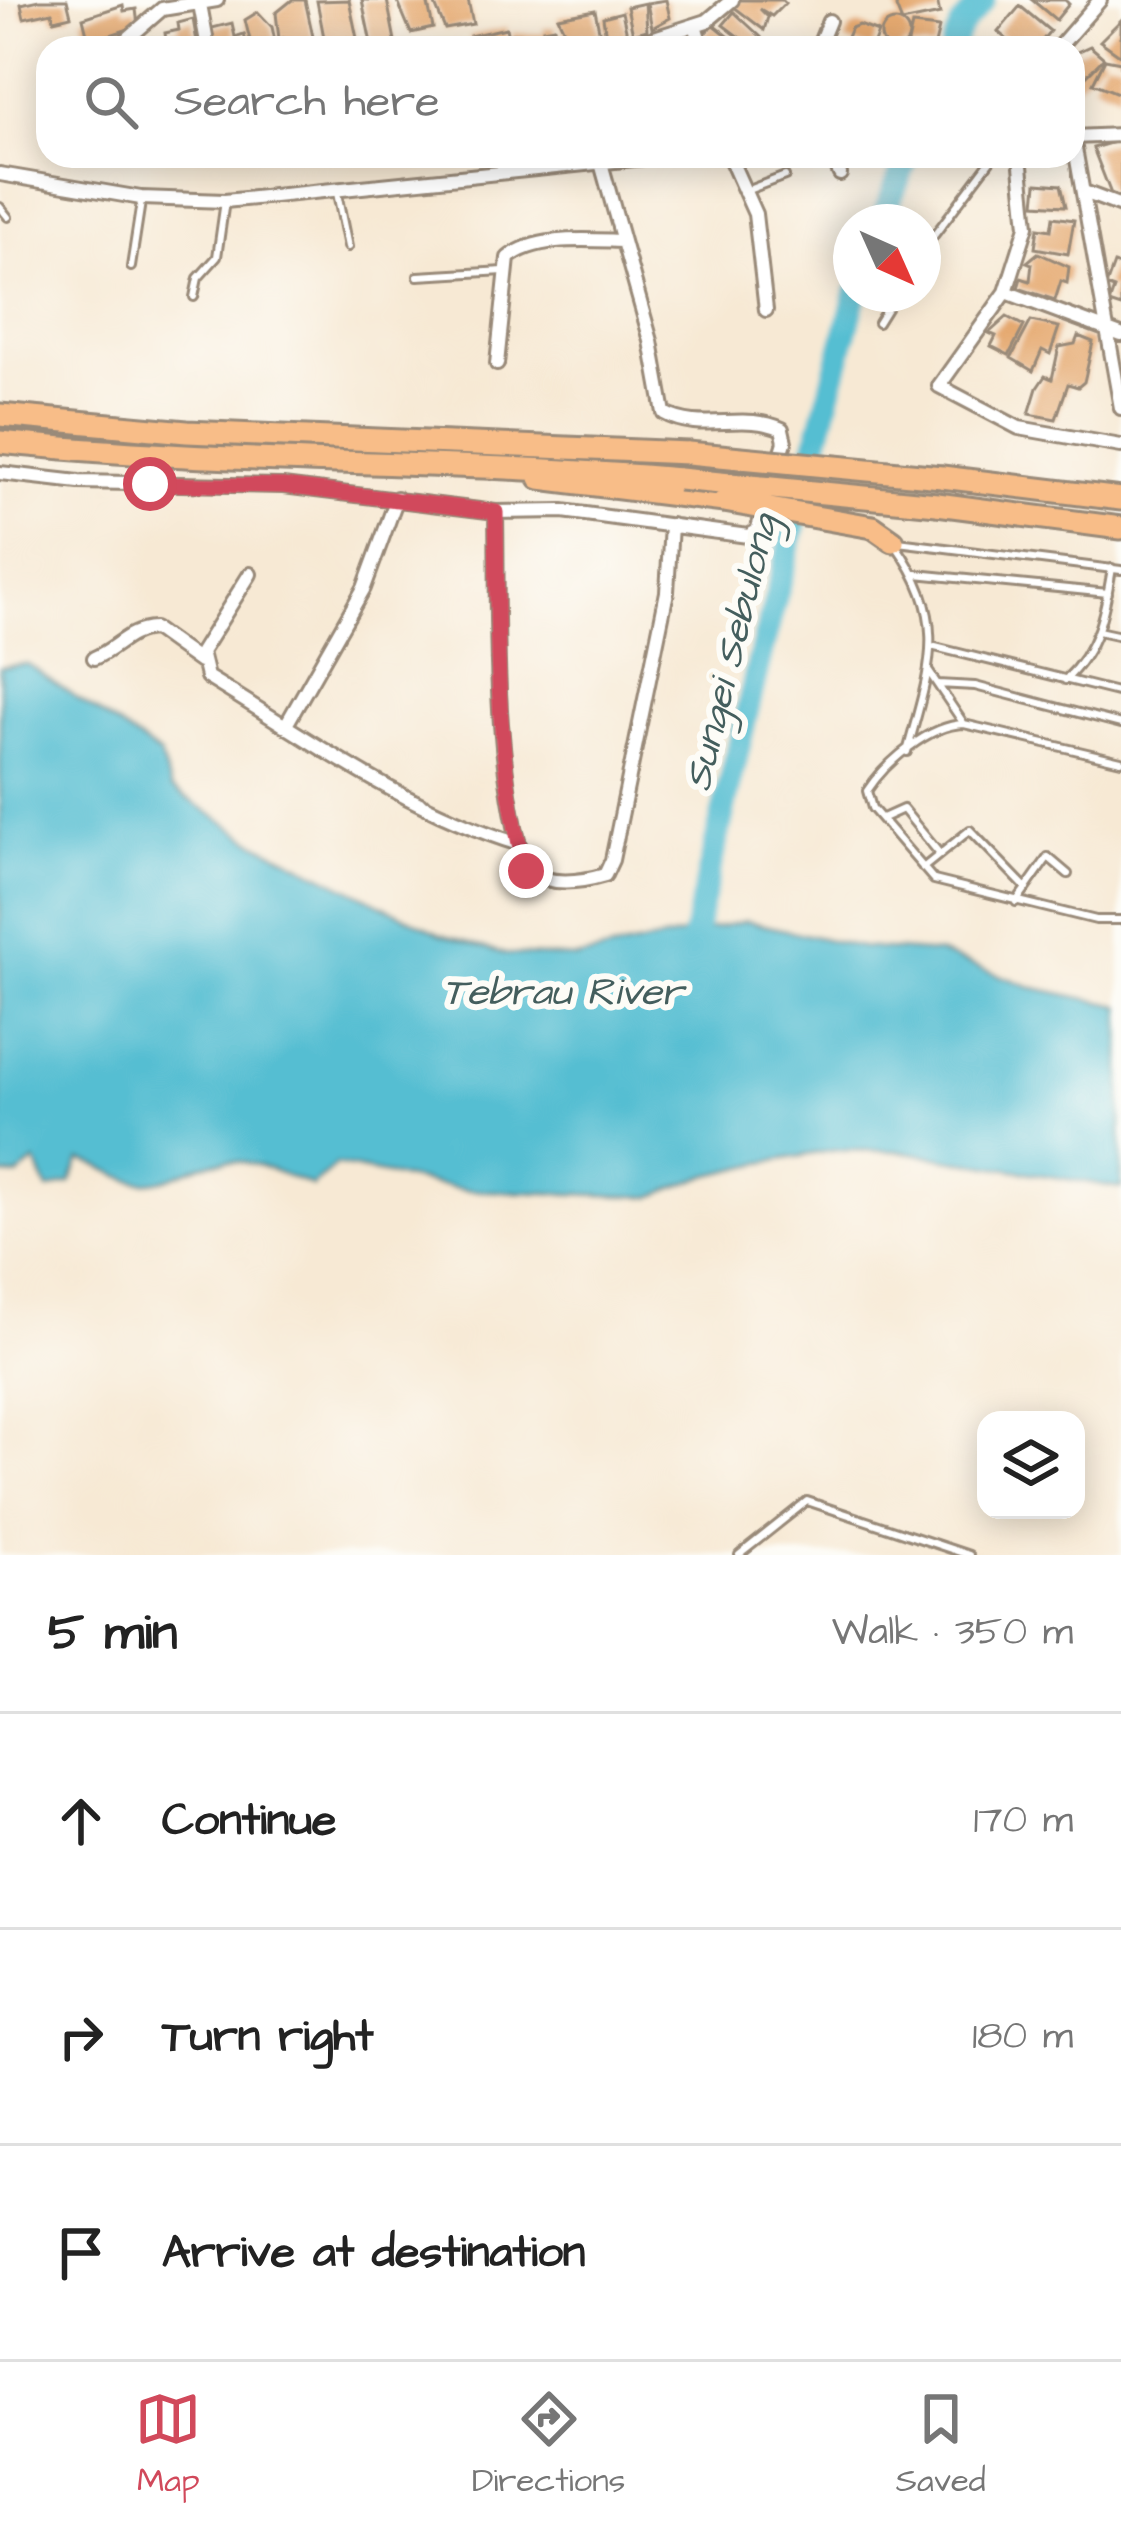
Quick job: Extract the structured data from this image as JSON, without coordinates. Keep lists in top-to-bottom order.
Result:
{
  "water": ["Sungei Sebulong", "Tebrau River"],
  "north": "bottom right",
  "page": {
    "search": "Search here",
    "heading": ["5 min", "Walk · 350 m"],
    "list": [
      ["Continue", "170 m"],
      ["Turn right", "180 m"],
      "Arrive at destination"
    ],
    "nav": ["Map", "Directions", "Saved"]
  }
}
